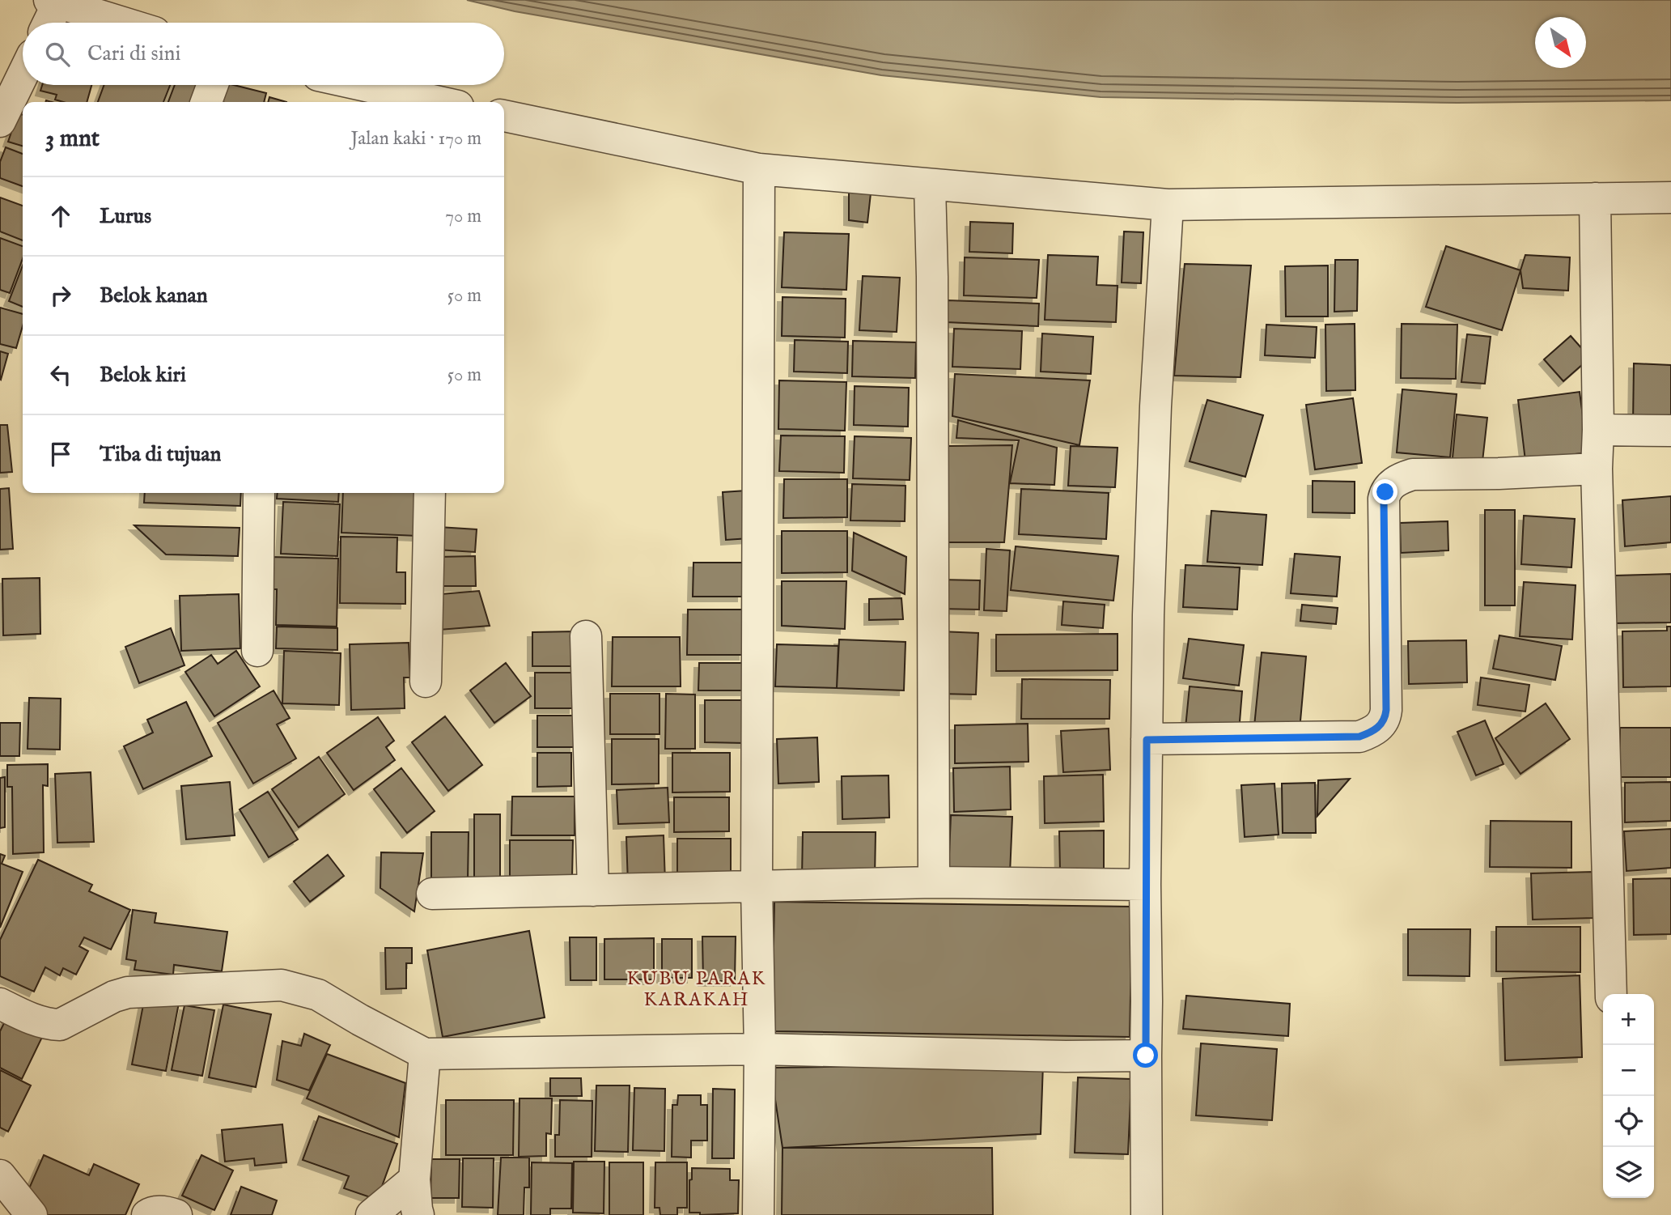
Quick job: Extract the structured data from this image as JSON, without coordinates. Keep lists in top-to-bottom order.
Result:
{
  "districts": ["KUBU PARAK KARAKAH"],
  "north": "bottom right",
  "page": {
    "search": "Cari di sini",
    "heading": ["3 mnt", "Jalan kaki · 170 m"],
    "list": [
      ["Lurus", "70 m"],
      ["Belok kanan", "50 m"],
      ["Belok kiri", "50 m"],
      "Tiba di tujuan"
    ],
    "map_buttons": ["+", "−"]
  }
}
